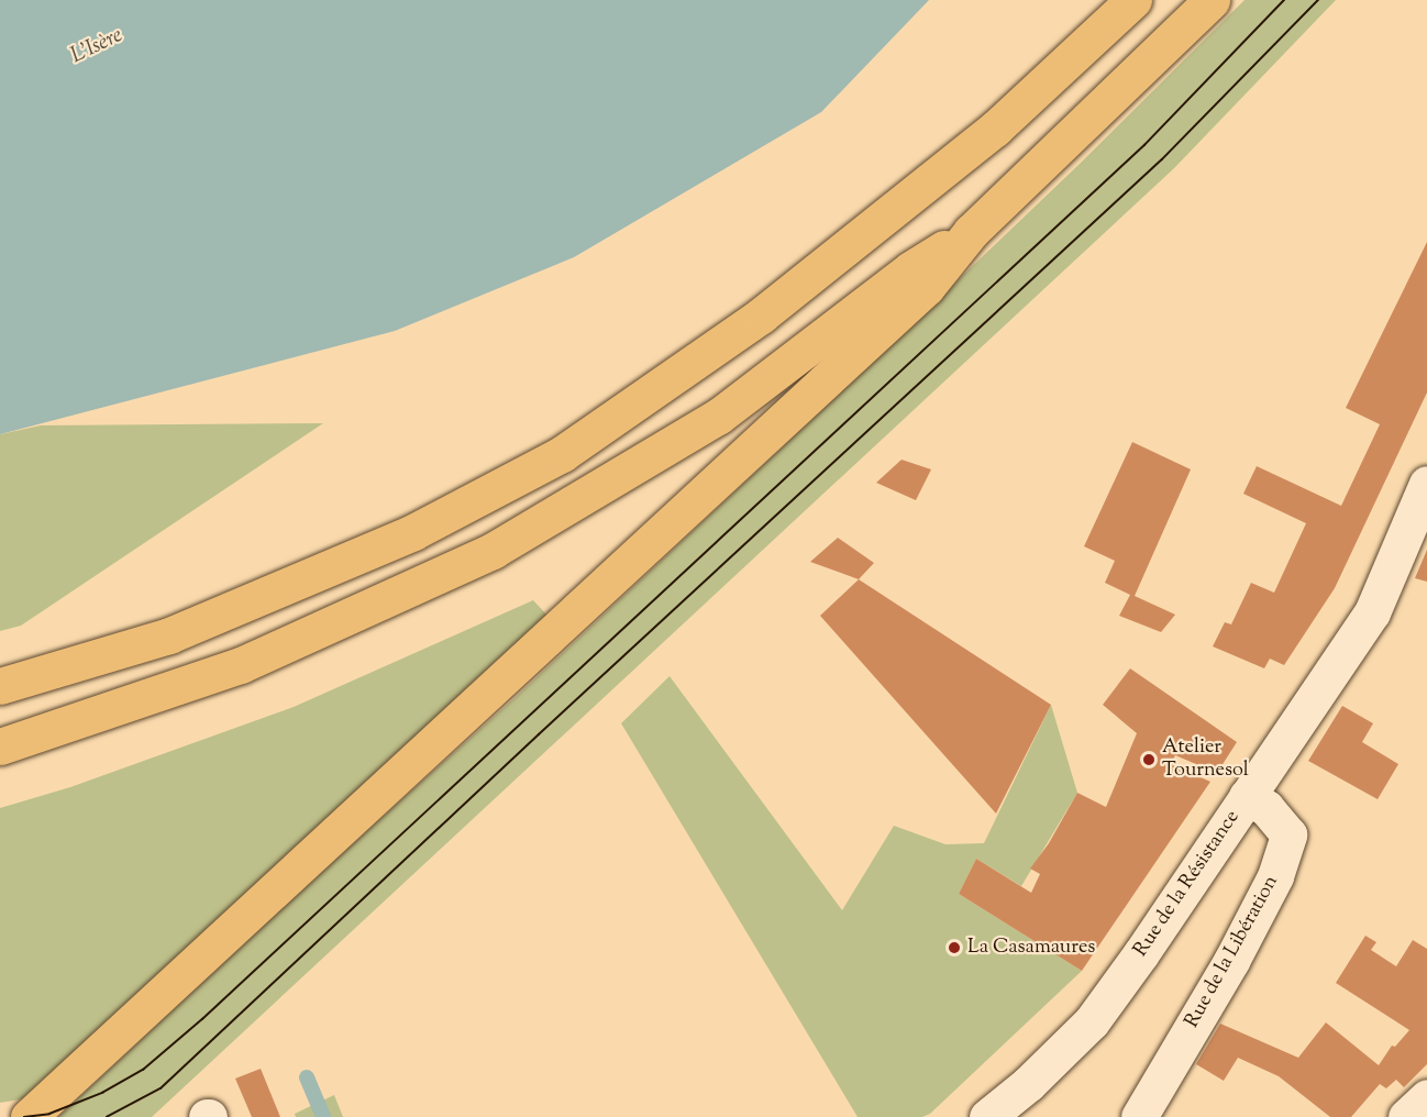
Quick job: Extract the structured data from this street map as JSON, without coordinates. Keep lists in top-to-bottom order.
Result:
{
  "streets": {
    "street": ["Rue de la Résistance", "Rue de la Libération"]
  },
  "crossings": [
    ["Rue de la Résistance", "Rue de la Libération"]
  ],
  "water": ["L'Isère"],
  "places": ["Atelier Tournesol", "La Casamaures"]
}
